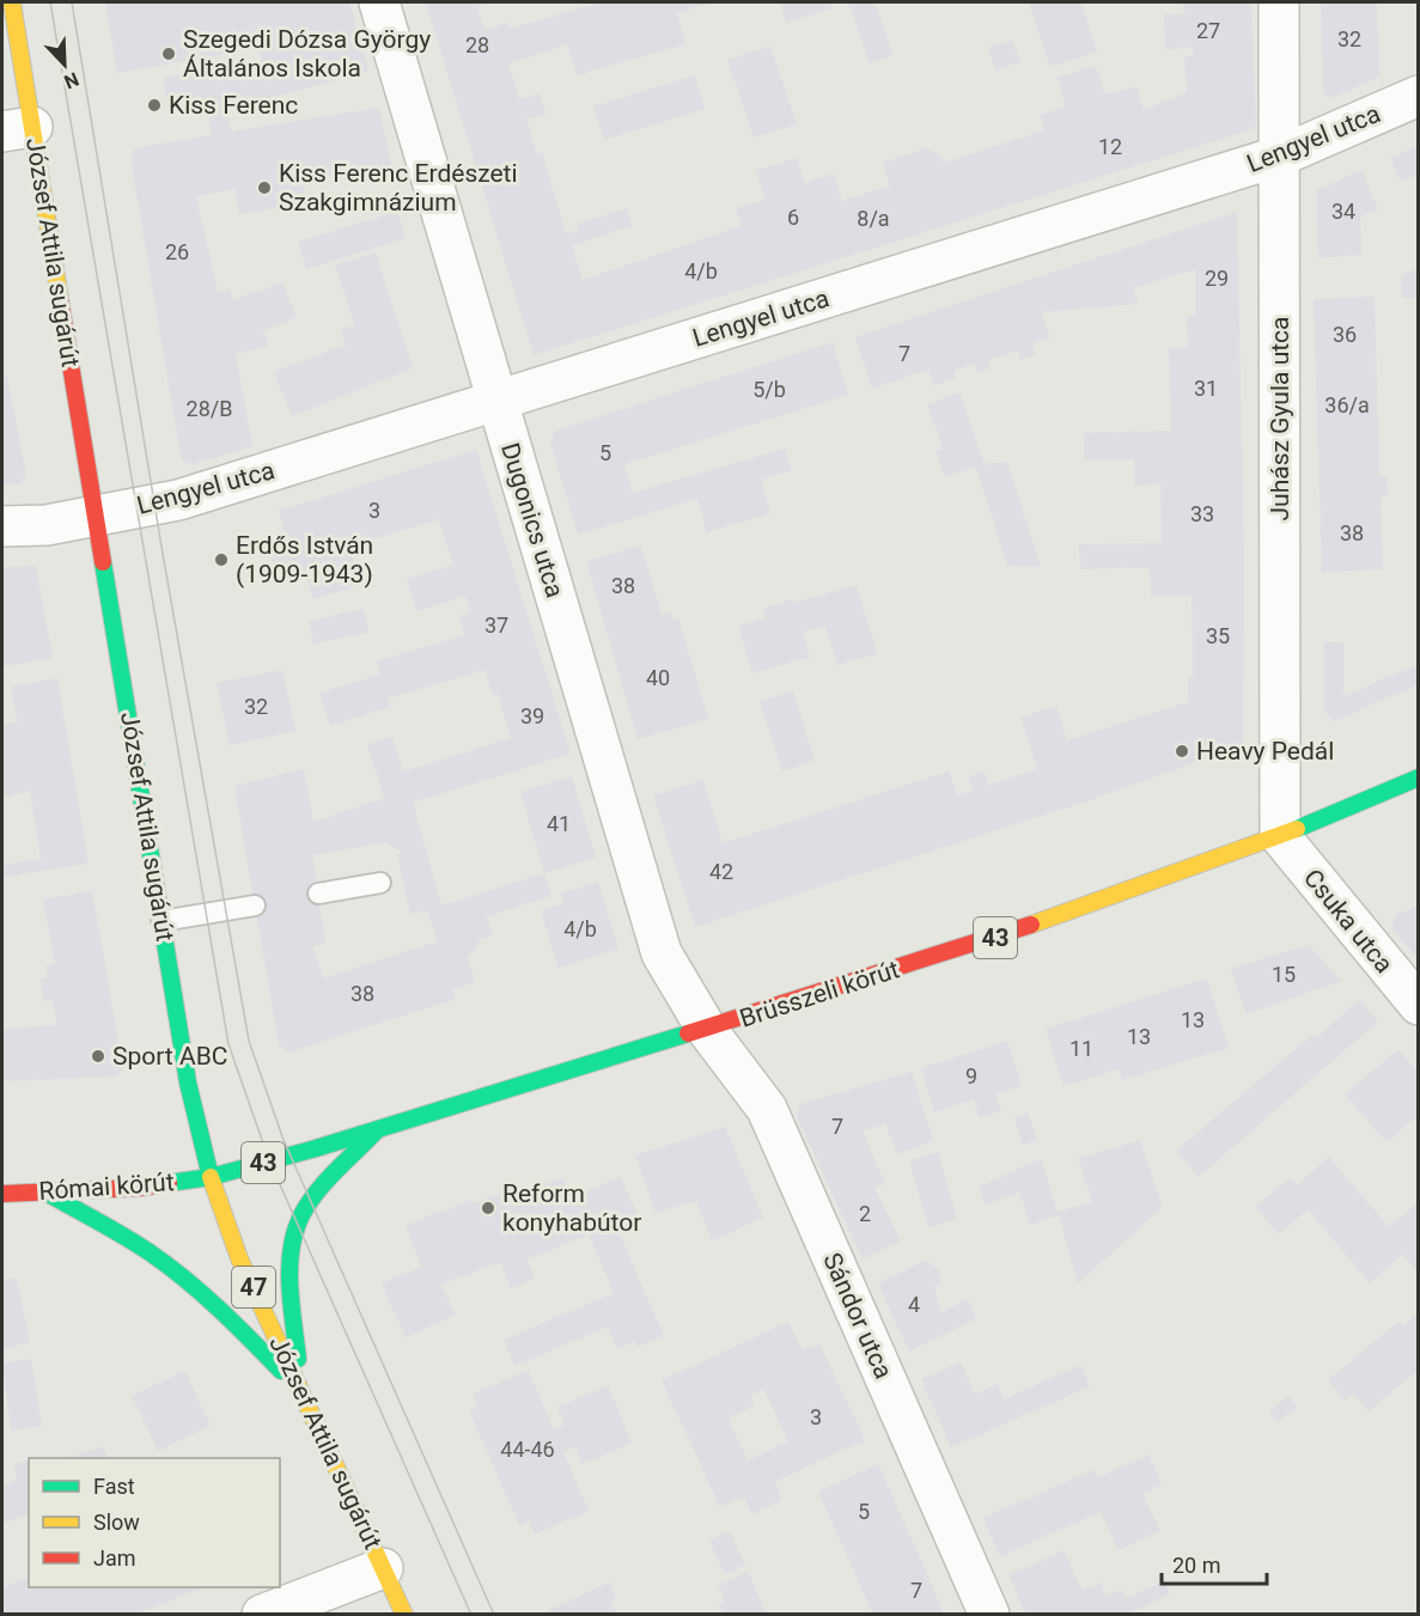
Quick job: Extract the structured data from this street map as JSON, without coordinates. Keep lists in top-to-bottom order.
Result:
{
  "streets": {
    "main road": [
      "József Attila sugárút",
      "43",
      "Brüsszeli körút",
      "Római körút",
      "47"
    ],
    "street": [
      "Lengyel utca",
      "Juhász Gyula utca",
      "Dugonics utca",
      "Csuka utca",
      "Sándor utca"
    ]
  },
  "crossings": [
    ["Lengyel utca", "József Attila sugárút"],
    ["Lengyel utca", "Juhász Gyula utca"],
    ["Lengyel utca", "Dugonics utca"],
    ["József Attila sugárút", "Brüsszeli körút"],
    ["József Attila sugárút", "Római körút"],
    ["Juhász Gyula utca", "Csuka utca"],
    ["Juhász Gyula utca", "Brüsszeli körút"],
    ["Dugonics utca", "Brüsszeli körút"],
    ["Dugonics utca", "Sándor utca"],
    ["Csuka utca", "Brüsszeli körút"],
    ["Brüsszeli körút", "Római körút"],
    ["Brüsszeli körút", "Sándor utca"]
  ],
  "places": [
    "Szegedi Dózsa György Általános Iskola",
    "Kiss Ferenc",
    "Kiss Ferenc Erdészeti Szakgimnázium",
    "Erdős István (1909-1943)",
    "Heavy Pedál",
    "Sport ABC",
    "Reform konyhabútor"
  ],
  "house_numbers": [
    "27",
    "32",
    "28",
    "12",
    "34",
    "6",
    "8/a",
    "26",
    "4/b",
    "29",
    "36",
    "7",
    "31",
    "5/b",
    "36/a",
    "28/B",
    "5",
    "3",
    "33",
    "38",
    "38",
    "37",
    "35",
    "40",
    "32",
    "39",
    "41",
    "42",
    "4/b",
    "15",
    "38",
    "13",
    "13",
    "11",
    "9",
    "7",
    "2",
    "4",
    "3",
    "44-46",
    "5",
    "7"
  ],
  "legend": ["Fast", "Slow", "Jam"],
  "scale_bar": "20 m",
  "north": "bottom right"
}
